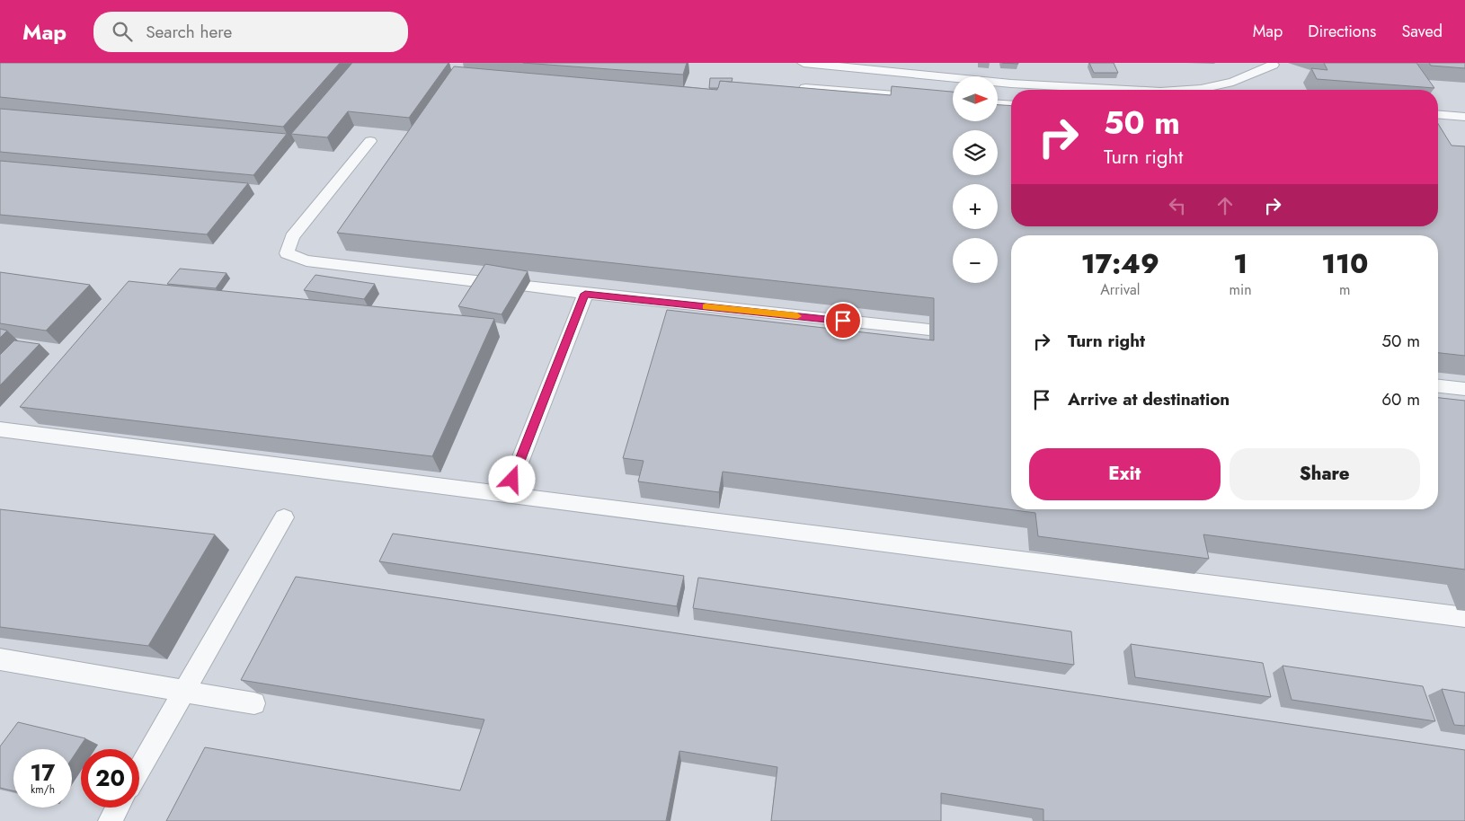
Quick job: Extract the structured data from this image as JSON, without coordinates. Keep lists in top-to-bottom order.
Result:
{
  "north": "right",
  "page": {
    "header": "Map",
    "search": "Search here",
    "nav": ["Map", "Directions", "Saved"],
    "map_buttons": ["+", "−"],
    "turn": ["50 m", "Turn right"],
    "eta": [
      "17:49",
      "Arrival",
      "1",
      "min",
      "110",
      "m"
    ],
    "list": [
      {
        "name": "Turn right",
        "value": "50 m"
      },
      {
        "name": "Arrive at destination",
        "value": "60 m"
      }
    ],
    "buttons": ["Exit", "Share"],
    "speed": "17 km/h",
    "limit": "20"
  }
}
